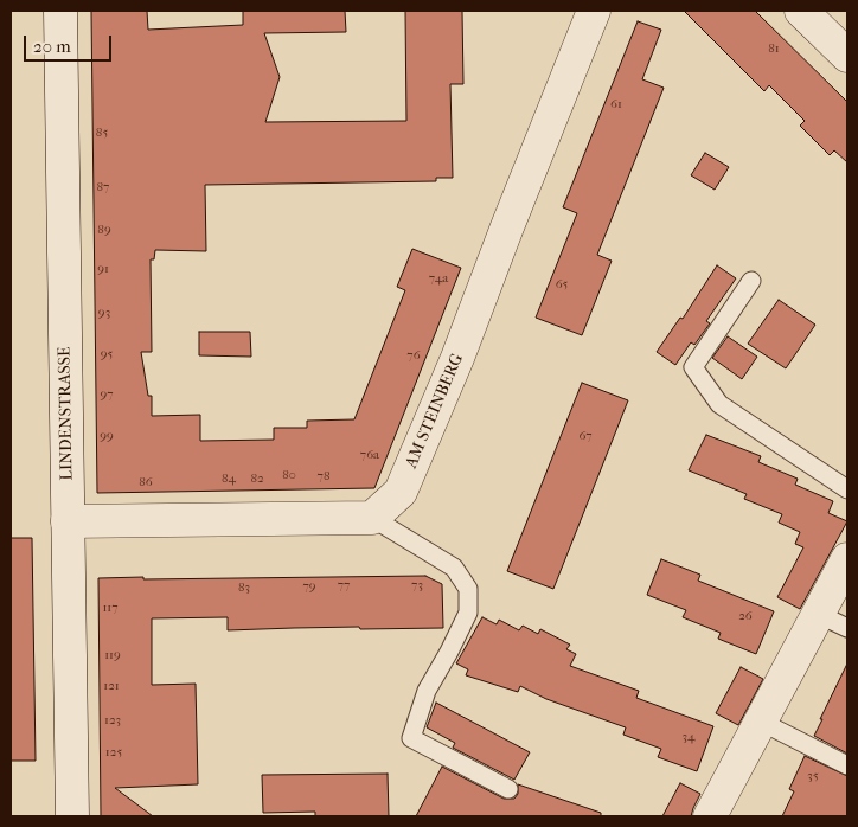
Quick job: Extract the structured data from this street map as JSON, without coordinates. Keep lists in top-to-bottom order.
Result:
{
  "streets": {
    "street": ["AM STEINBERG", "LINDENSTRASSE"]
  },
  "house_numbers": [
    "81",
    "61",
    "85",
    "87",
    "89",
    "91",
    "74a",
    "65",
    "93",
    "95",
    "76",
    "97",
    "99",
    "67",
    "76a",
    "80",
    "78",
    "84",
    "82",
    "86",
    "77",
    "73",
    "79",
    "83",
    "117",
    "26",
    "119",
    "121",
    "123",
    "34",
    "125",
    "35"
  ],
  "scale_bar": "20 m"
}
